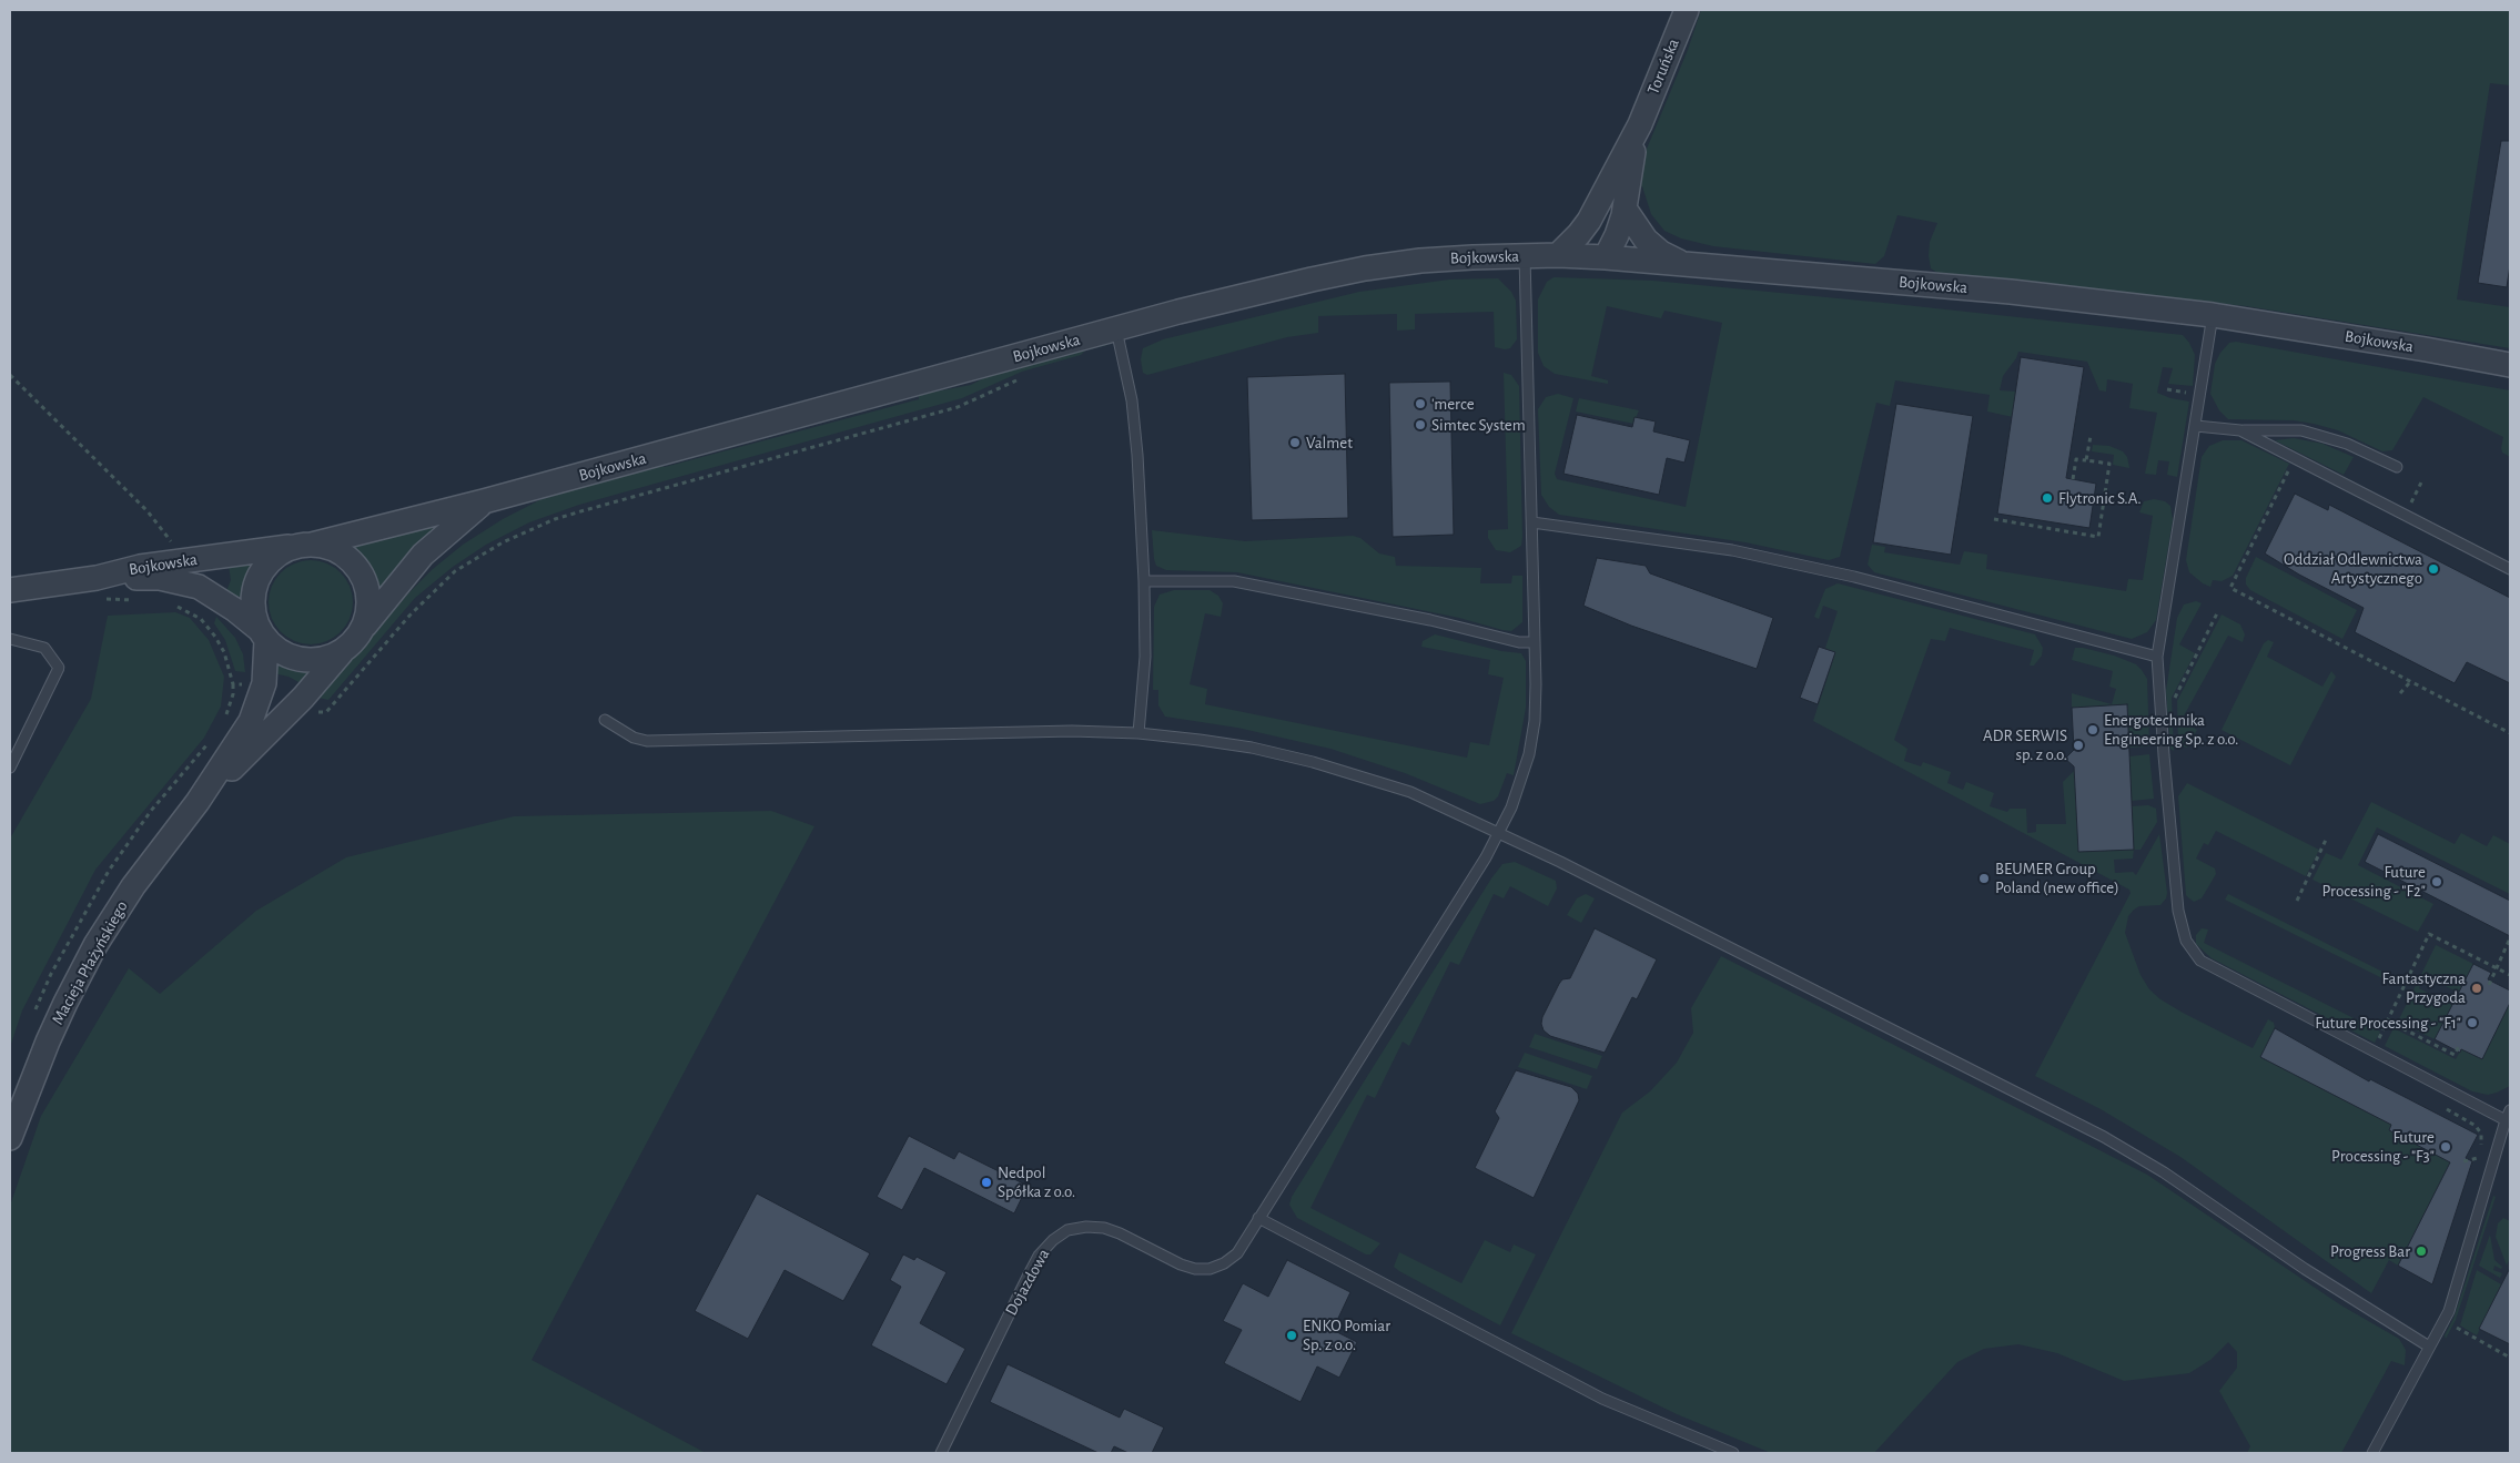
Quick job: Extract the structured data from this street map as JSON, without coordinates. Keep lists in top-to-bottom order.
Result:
{
  "streets": {
    "street": ["Toruńska", "Bojkowska", "Macieja Płażyńskiego"],
    "lane": ["Dojazdowa"]
  },
  "crossings": [
    ["Toruńska", "Bojkowska"],
    ["Bojkowska", "Macieja Płażyńskiego"],
    ["Bojkowska", "Dojazdowa"]
  ],
  "places": [
    "'merce",
    "Simtec System",
    "Valmet",
    "Flytronic S.A.",
    "Oddział Odlewnictwa Artystycznego",
    "Energotechnika Engineering Sp. z o.o.",
    "ADR SERWIS sp. z o.o.",
    "BEUMER Group Poland (new office)",
    "Future Processing - \"F2\"",
    "Fantastyczna Przygoda",
    "Future Processing - \"F1\"",
    "Future Processing - \"F3\"",
    "Nedpol Spółka z o.o.",
    "Progress Bar",
    "ENKO Pomiar Sp. z o.o."
  ]
}
